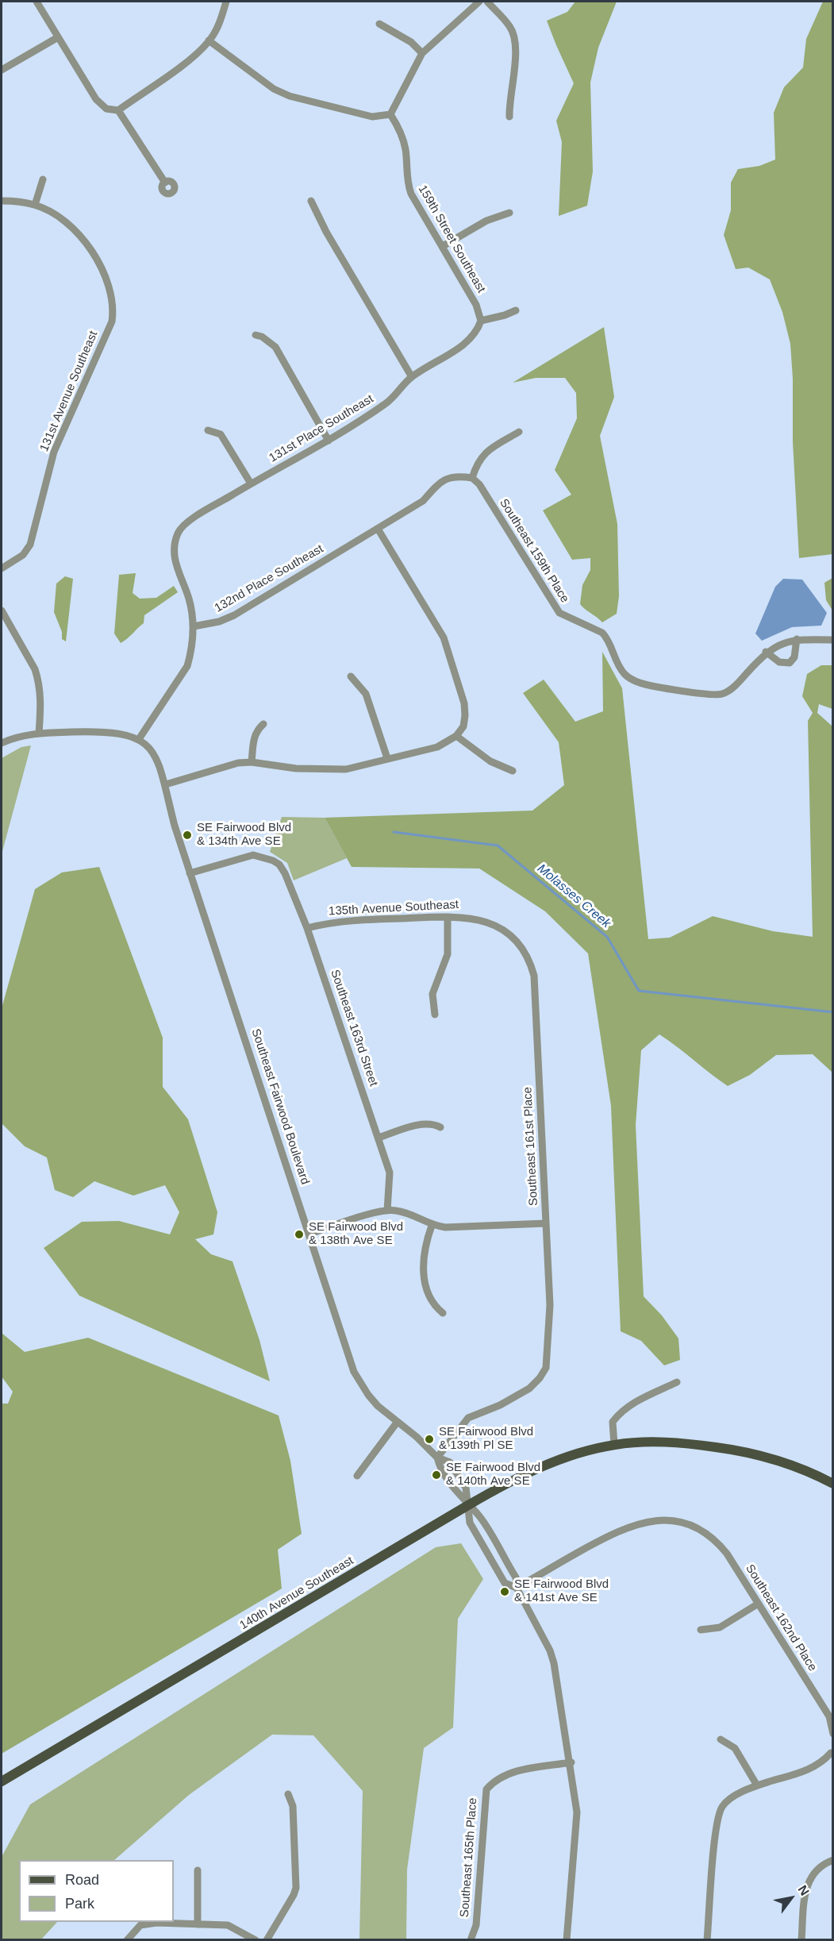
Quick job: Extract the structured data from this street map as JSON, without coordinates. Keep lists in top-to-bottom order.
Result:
{
  "streets": {
    "main road": ["140th Avenue Southeast"],
    "street": [
      "159th Street Southeast",
      "131st Avenue Southeast",
      "131st Place Southeast",
      "Southeast 159th Place",
      "132nd Place Southeast",
      "135th Avenue Southeast",
      "Southeast 163rd Street",
      "Southeast Fairwood Boulevard",
      "Southeast 161st Place",
      "Southeast 162nd Place",
      "Southeast 165th Place"
    ]
  },
  "crossings": [
    ["159th Street Southeast", "131st Place Southeast"],
    ["131st Place Southeast", "132nd Place Southeast"],
    ["Southeast 159th Place", "132nd Place Southeast"],
    ["135th Avenue Southeast", "Southeast 163rd Street"],
    ["135th Avenue Southeast", "Southeast 161st Place"],
    ["Southeast 163rd Street", "Southeast Fairwood Boulevard"],
    ["Southeast Fairwood Boulevard", "Southeast 161st Place"],
    ["Southeast Fairwood Boulevard", "140th Avenue Southeast"],
    ["Southeast Fairwood Boulevard", "Southeast 162nd Place"],
    ["Southeast Fairwood Boulevard", "Southeast 165th Place"]
  ],
  "water": ["Molasses Creek"],
  "places": [
    "SE Fairwood Blvd & 134th Ave SE",
    "SE Fairwood Blvd & 138th Ave SE",
    "SE Fairwood Blvd & 139th Pl SE",
    "SE Fairwood Blvd & 140th Ave SE",
    "SE Fairwood Blvd & 141st Ave SE"
  ],
  "legend": ["Road", "Park"],
  "north": "top right"
}
